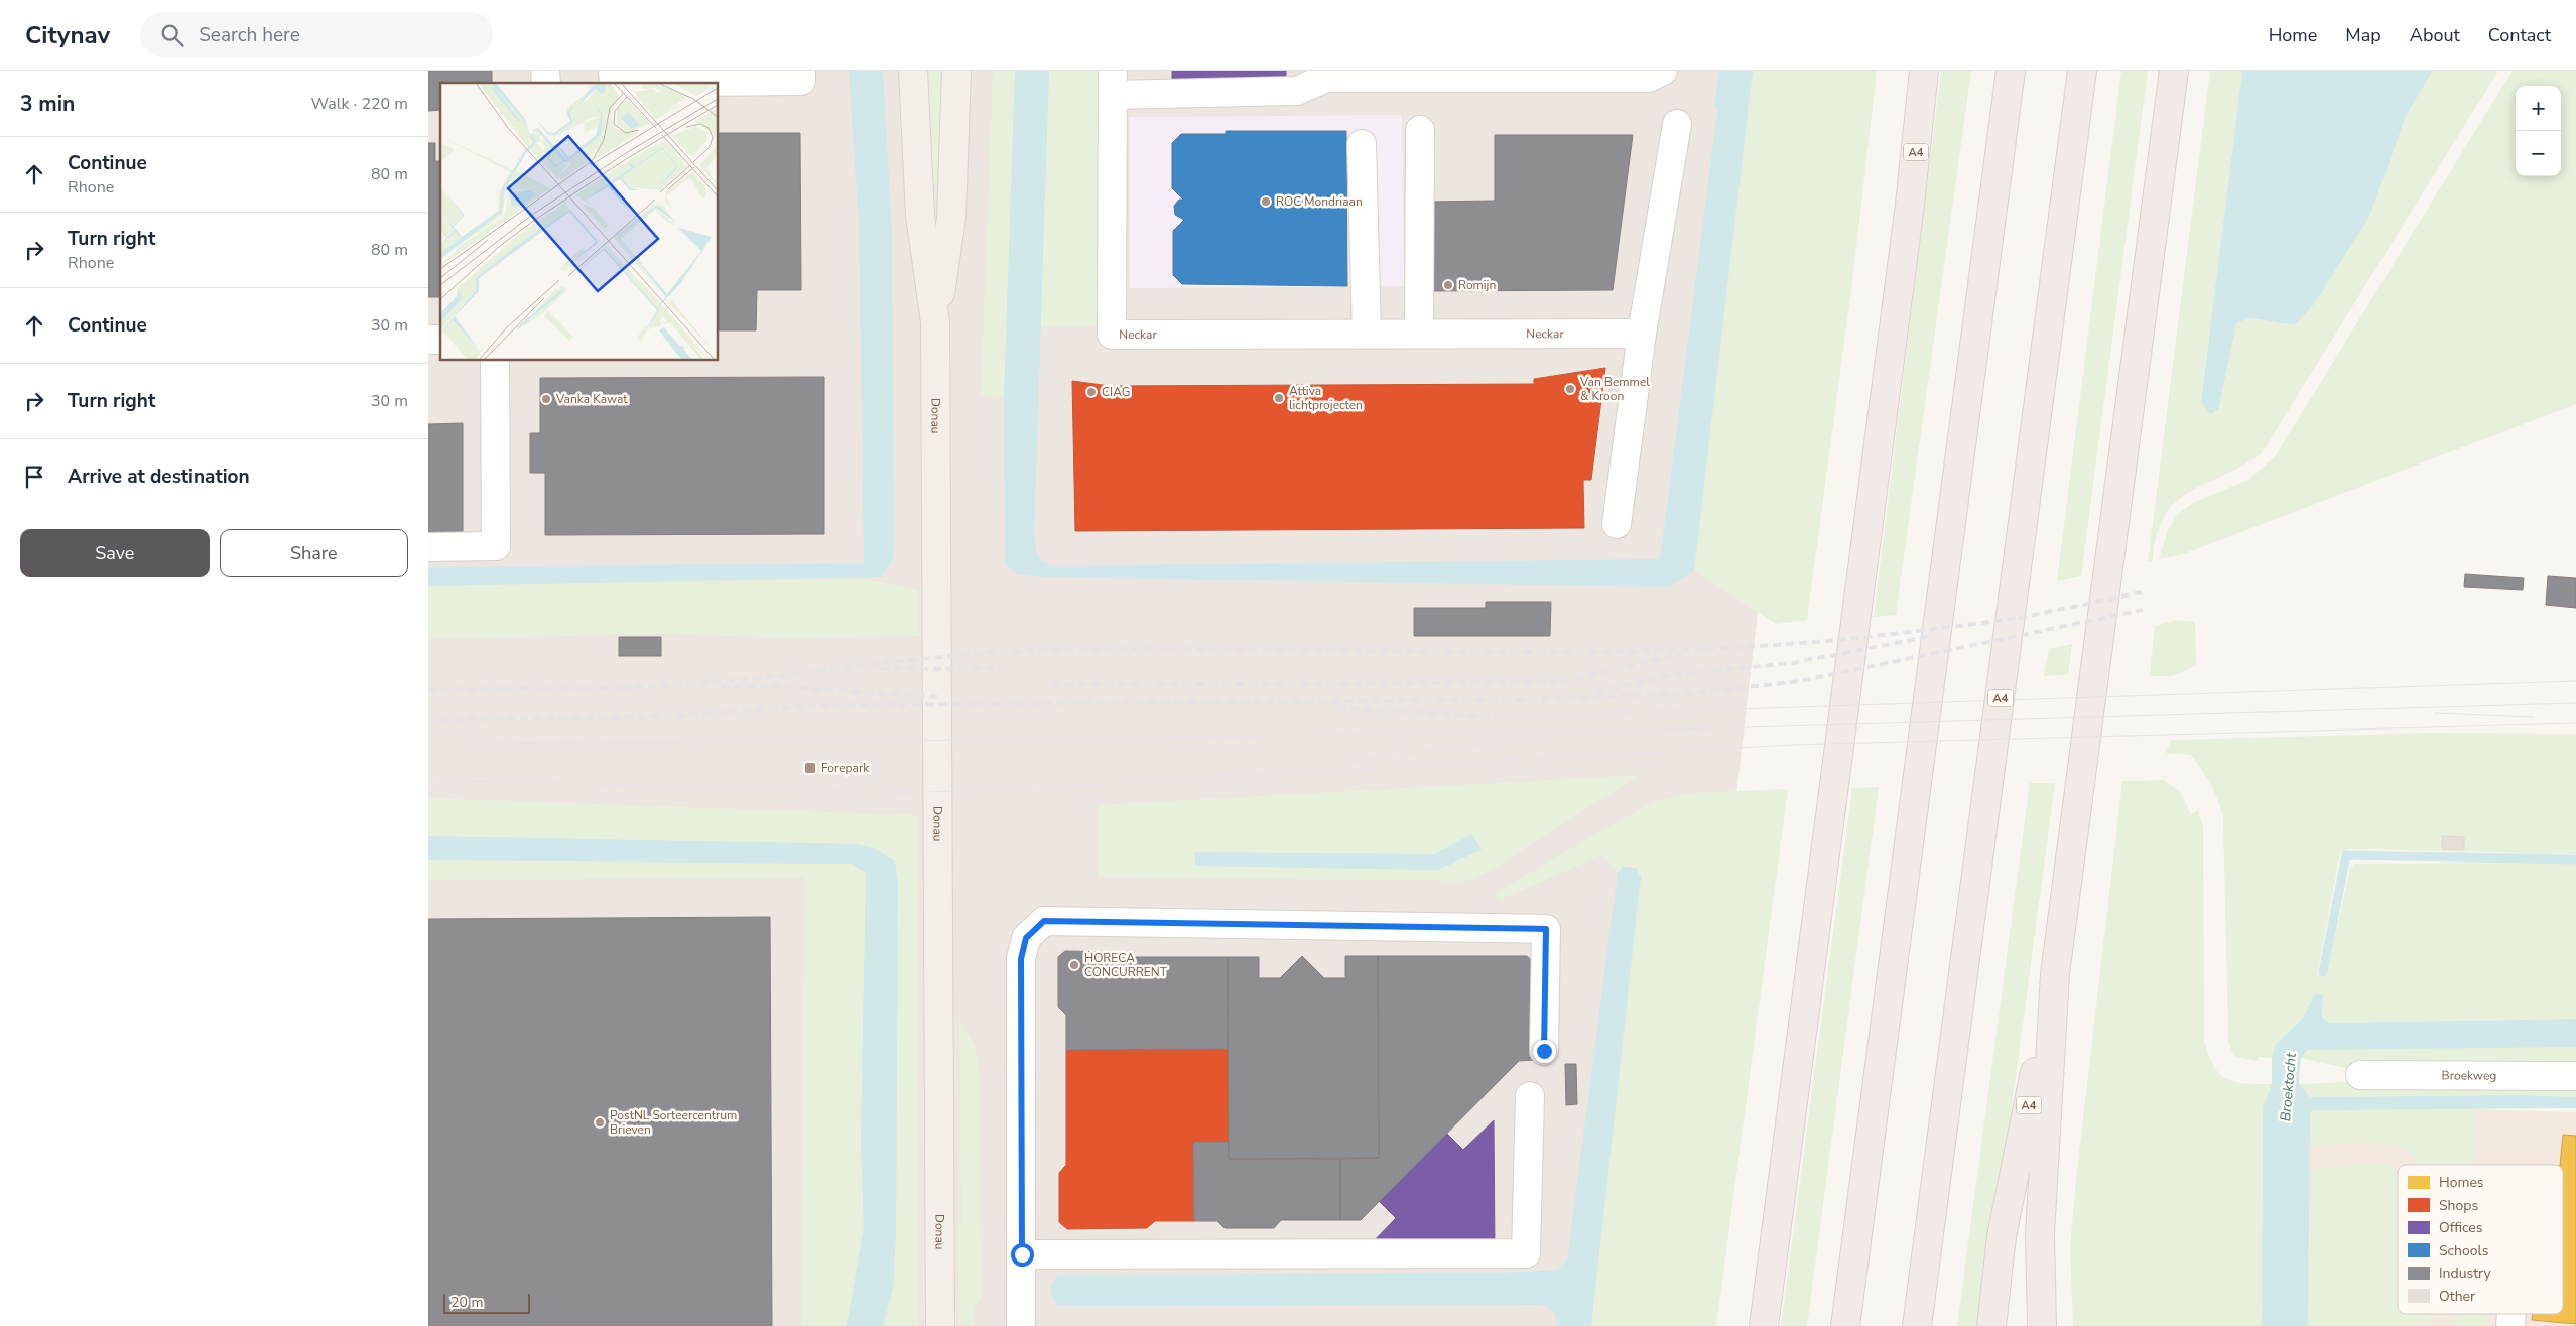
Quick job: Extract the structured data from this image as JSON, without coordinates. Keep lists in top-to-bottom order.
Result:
{
  "streets": {
    "highway": ["A4"],
    "main road": ["Donau"],
    "street": ["Neckar", "Broekweg"]
  },
  "water": ["Broektocht"],
  "places": {
    "other": [
      "ROC Mondriaan",
      "Romijn",
      "Van Bemmel & Kroon",
      "CIAG",
      "Attiva lichtprojecten",
      "Vanka Kawat",
      "HORECA CONCURRENT",
      "PostNL Sorteercentrum Brieven"
    ],
    "transit": ["Forepark"]
  },
  "legend": [
    "Homes",
    "Shops",
    "Offices",
    "Schools",
    "Industry",
    "Other"
  ],
  "scale_bar": "20 m",
  "page": {
    "header": "Citynav",
    "search": "Search here",
    "nav": [
      "Home",
      "Map",
      "About",
      "Contact"
    ],
    "heading": ["3 min", "Walk · 220 m"],
    "map_buttons": ["+", "−"],
    "list": [
      ["Continue", "Rhone", "80 m"],
      ["Turn right", "Rhone", "80 m"],
      ["Continue", "30 m"],
      ["Turn right", "30 m"],
      "Arrive at destination"
    ],
    "buttons": ["Save", "Share"],
    "scale": "20 m"
  }
}
